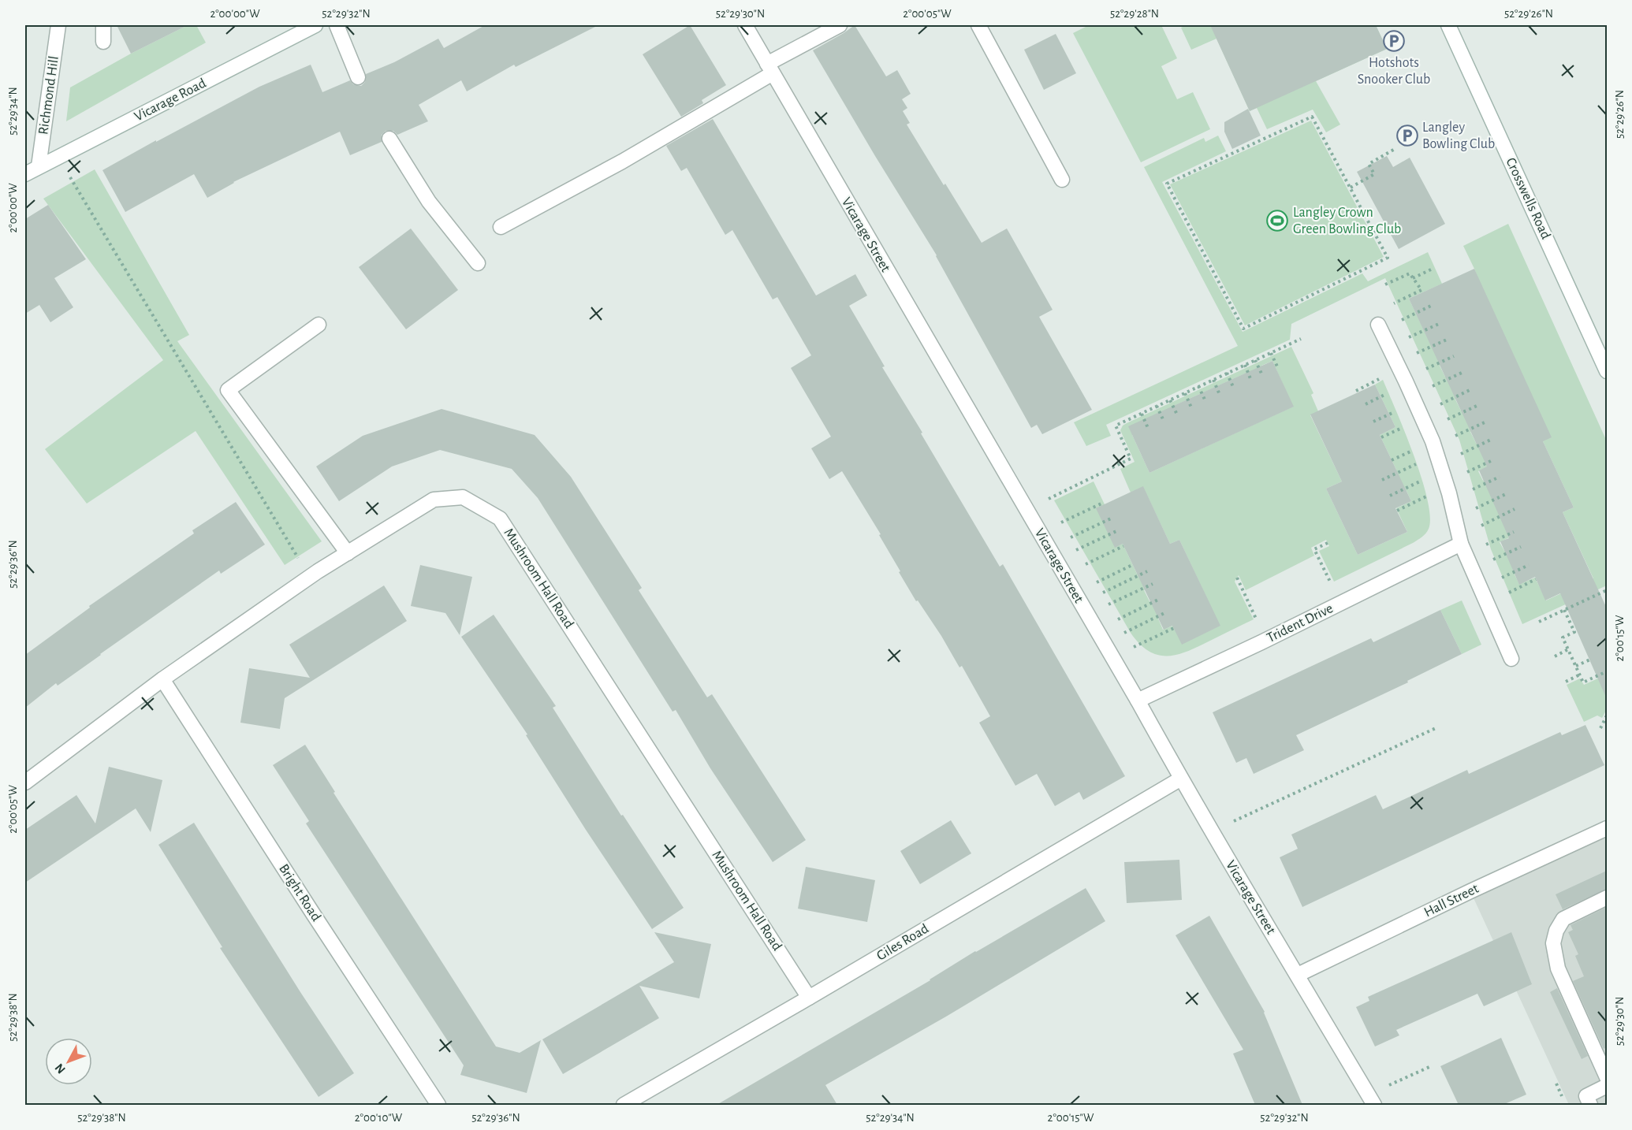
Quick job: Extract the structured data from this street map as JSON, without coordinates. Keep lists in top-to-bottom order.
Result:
{
  "streets": {
    "street": [
      "Richmond Hill",
      "Vicarage Road",
      "Crosswells Road",
      "Vicarage Street",
      "Mushroom Hall Road",
      "Trident Drive",
      "Bright Road",
      "Hall Street",
      "Giles Road"
    ]
  },
  "crossings": [
    ["Richmond Hill", "Vicarage Road"],
    ["Vicarage Street", "Trident Drive"],
    ["Vicarage Street", "Hall Street"],
    ["Vicarage Street", "Giles Road"],
    ["Mushroom Hall Road", "Bright Road"],
    ["Mushroom Hall Road", "Giles Road"]
  ],
  "places": {
    "parking": ["Hotshots Snooker Club", "Langley Bowling Club"],
    "sports": ["Langley Crown Green Bowling Club"]
  },
  "north": "bottom left",
  "coordinates": [
    "2°00'00\"W",
    "52°29'32\"N",
    "52°29'30\"N",
    "2°00'05\"W",
    "52°29'28\"N",
    "52°29'26\"N",
    "52°29'34\"N",
    "52°29'36\"N",
    "2°00'15\"W",
    "52°29'38\"N",
    "2°00'10\"W"
  ]
}
